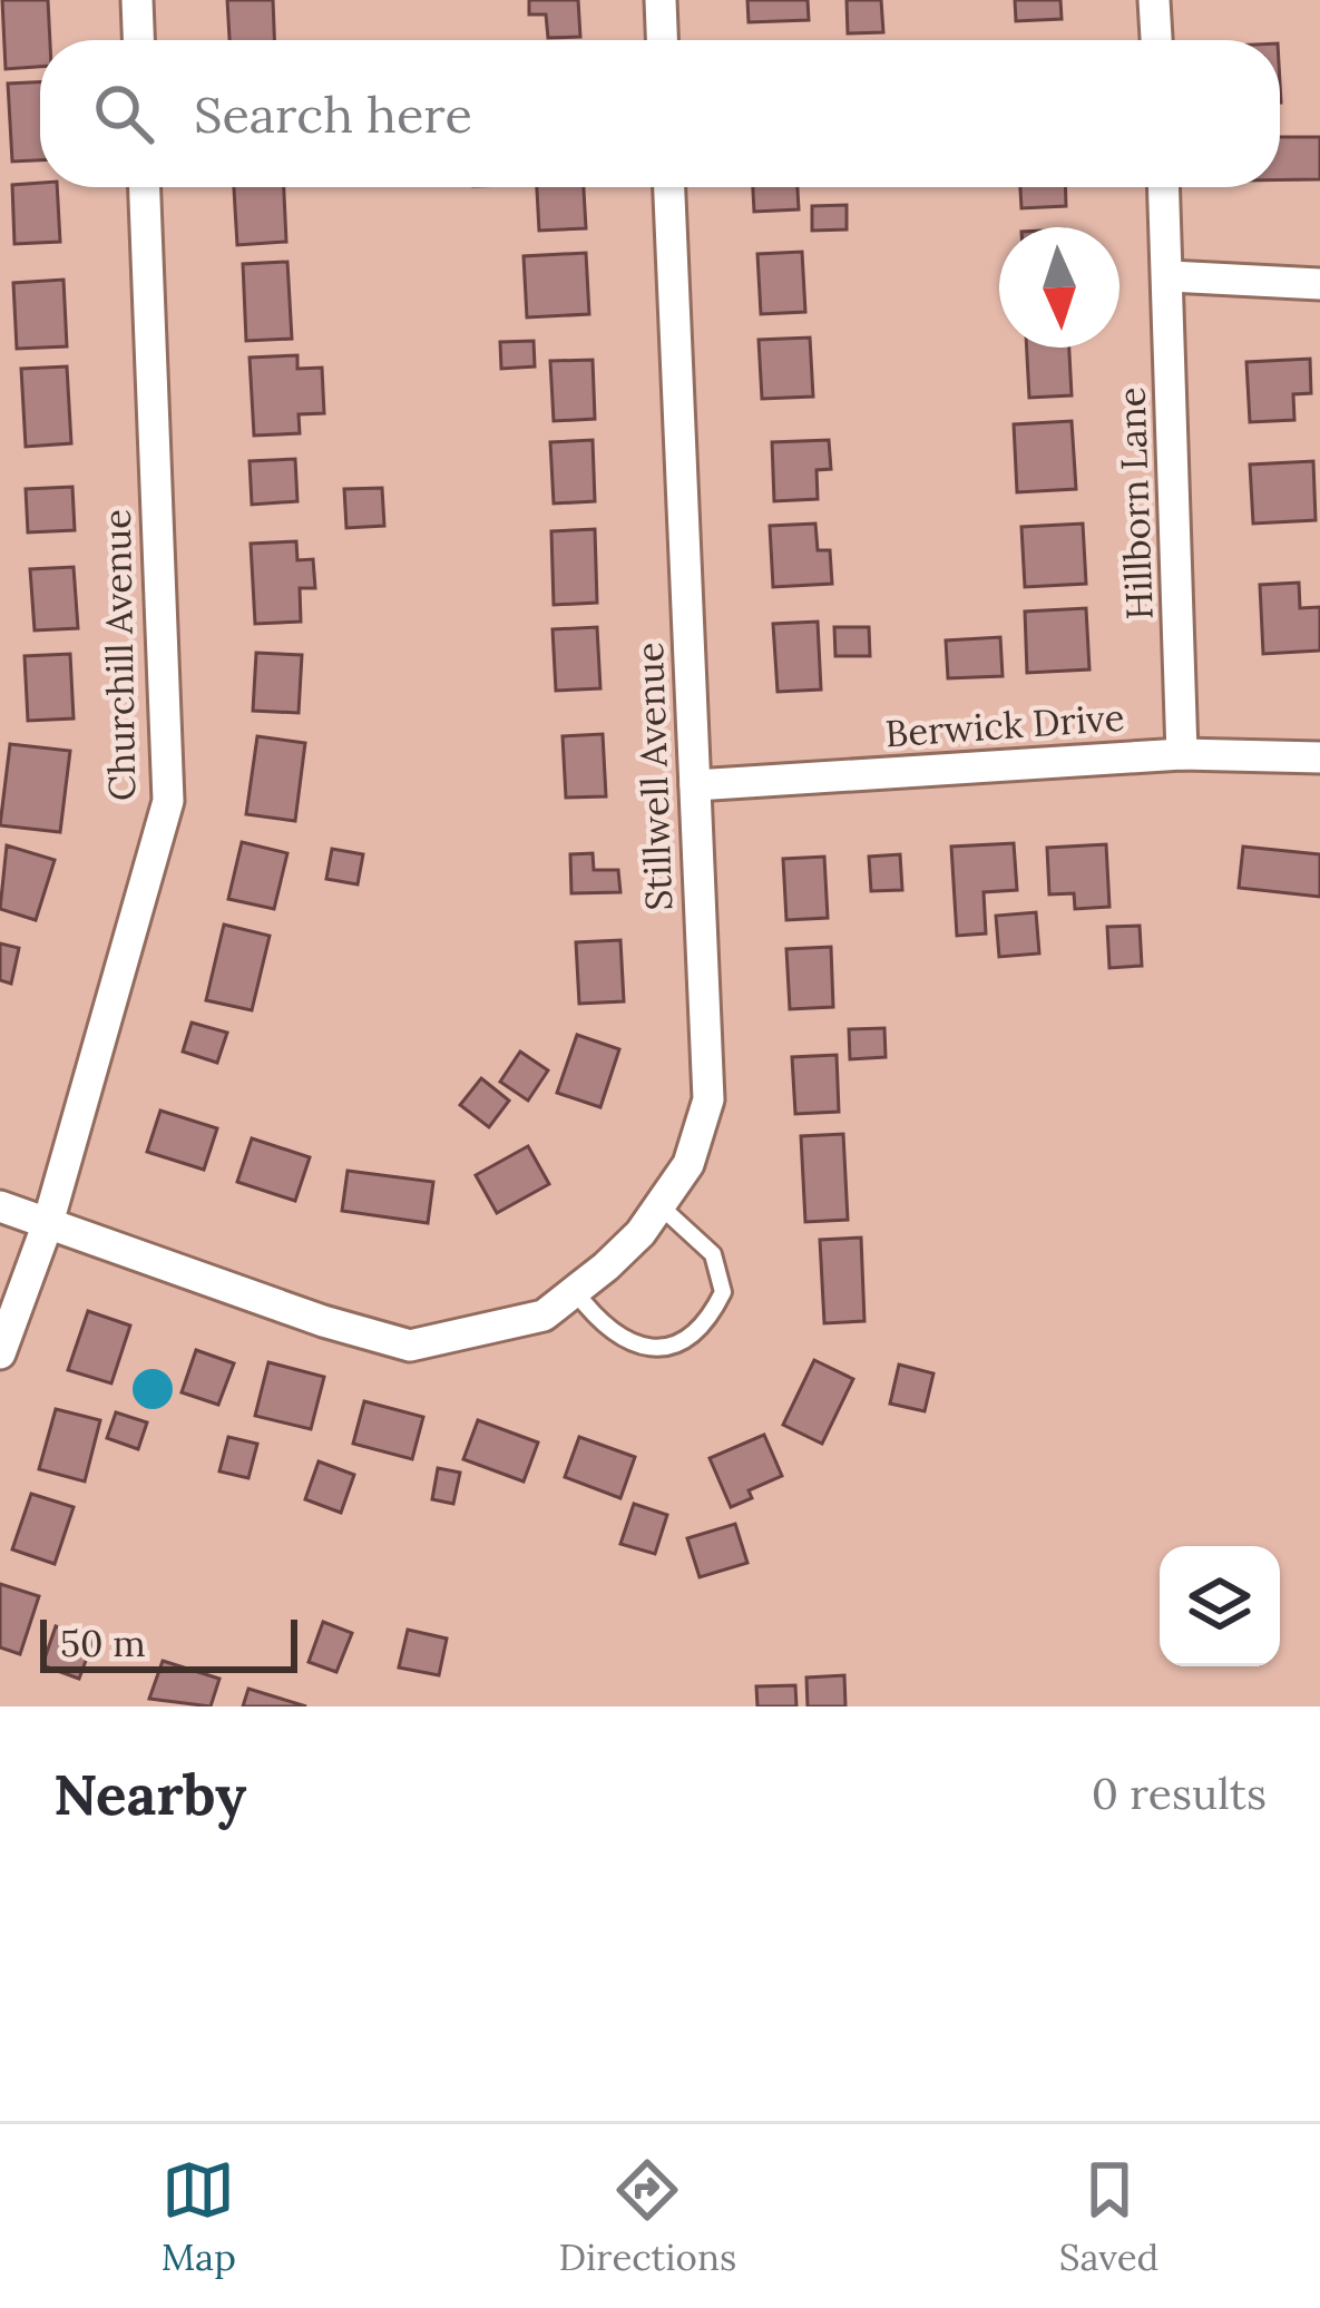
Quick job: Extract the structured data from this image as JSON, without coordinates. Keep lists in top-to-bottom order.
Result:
{
  "streets": {
    "street": [
      "Hillborn Lane",
      "Churchill Avenue",
      "Berwick Drive",
      "Stillwell Avenue"
    ]
  },
  "crossings": [
    ["Hillborn Lane", "Berwick Drive"],
    ["Churchill Avenue", "Stillwell Avenue"],
    ["Berwick Drive", "Stillwell Avenue"]
  ],
  "scale_bar": "50 m",
  "north": "bottom",
  "page": {
    "search": "Search here",
    "scale": "50 m",
    "heading": ["Nearby", "0 results"],
    "nav": ["Map", "Directions", "Saved"]
  }
}
